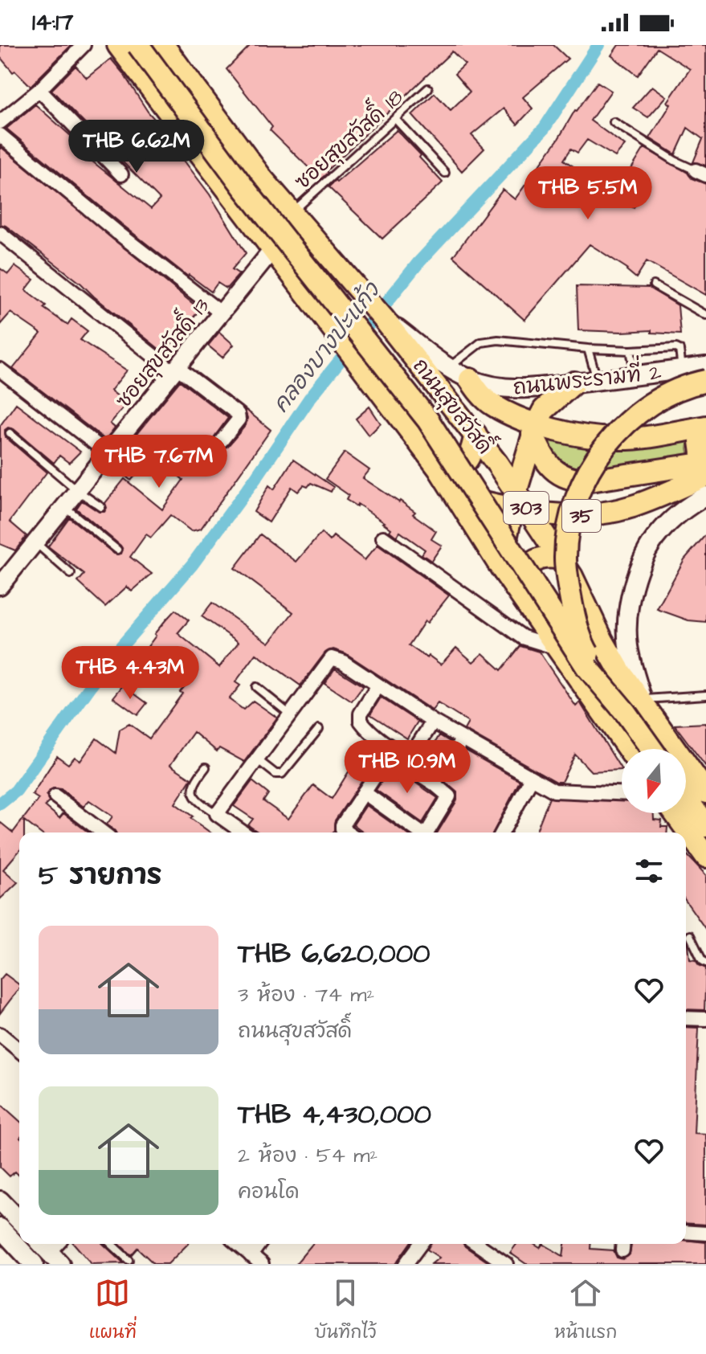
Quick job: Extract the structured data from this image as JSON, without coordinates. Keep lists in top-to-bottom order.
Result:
{
  "streets": {
    "main road": [
      "ถนนพระรามที่ 2",
      "ถนนสุขสวัสดิ์",
      "303",
      "35"
    ],
    "street": ["ซอยสุขสวัสดิ์ 13"],
    "lane": ["ซอยสุขสวัสดิ์ 18"]
  },
  "crossings": [
    ["ซอยสุขสวัสดิ์ 18", "ถนนสุขสวัสดิ์"],
    ["ซอยสุขสวัสดิ์ 13", "303"],
    ["ถนนพระรามที่ 2", "ถนนสุขสวัสดิ์"],
    ["ถนนสุขสวัสดิ์", "35"],
    ["303", "35"]
  ],
  "water": ["คลองบางปะแก้ว"],
  "north": "bottom",
  "page": {
    "status": "14:17",
    "price": [
      "THB 6.62M",
      "THB 5.5M",
      "THB 7.67M",
      "THB 4.43M",
      "THB 10.9M"
    ],
    "heading": "5 รายการ",
    "list": [
      {
        "name": "THB 6,620,000",
        "note": "3 ห้อง · 74 m² · ถนนสุขสวัสดิ์"
      },
      {
        "name": "THB 4,430,000",
        "note": "2 ห้อง · 54 m² · คอนโด"
      }
    ],
    "tabs": ["แผนที่", "บันทึกไว้", "หน้าแรก"]
  }
}
